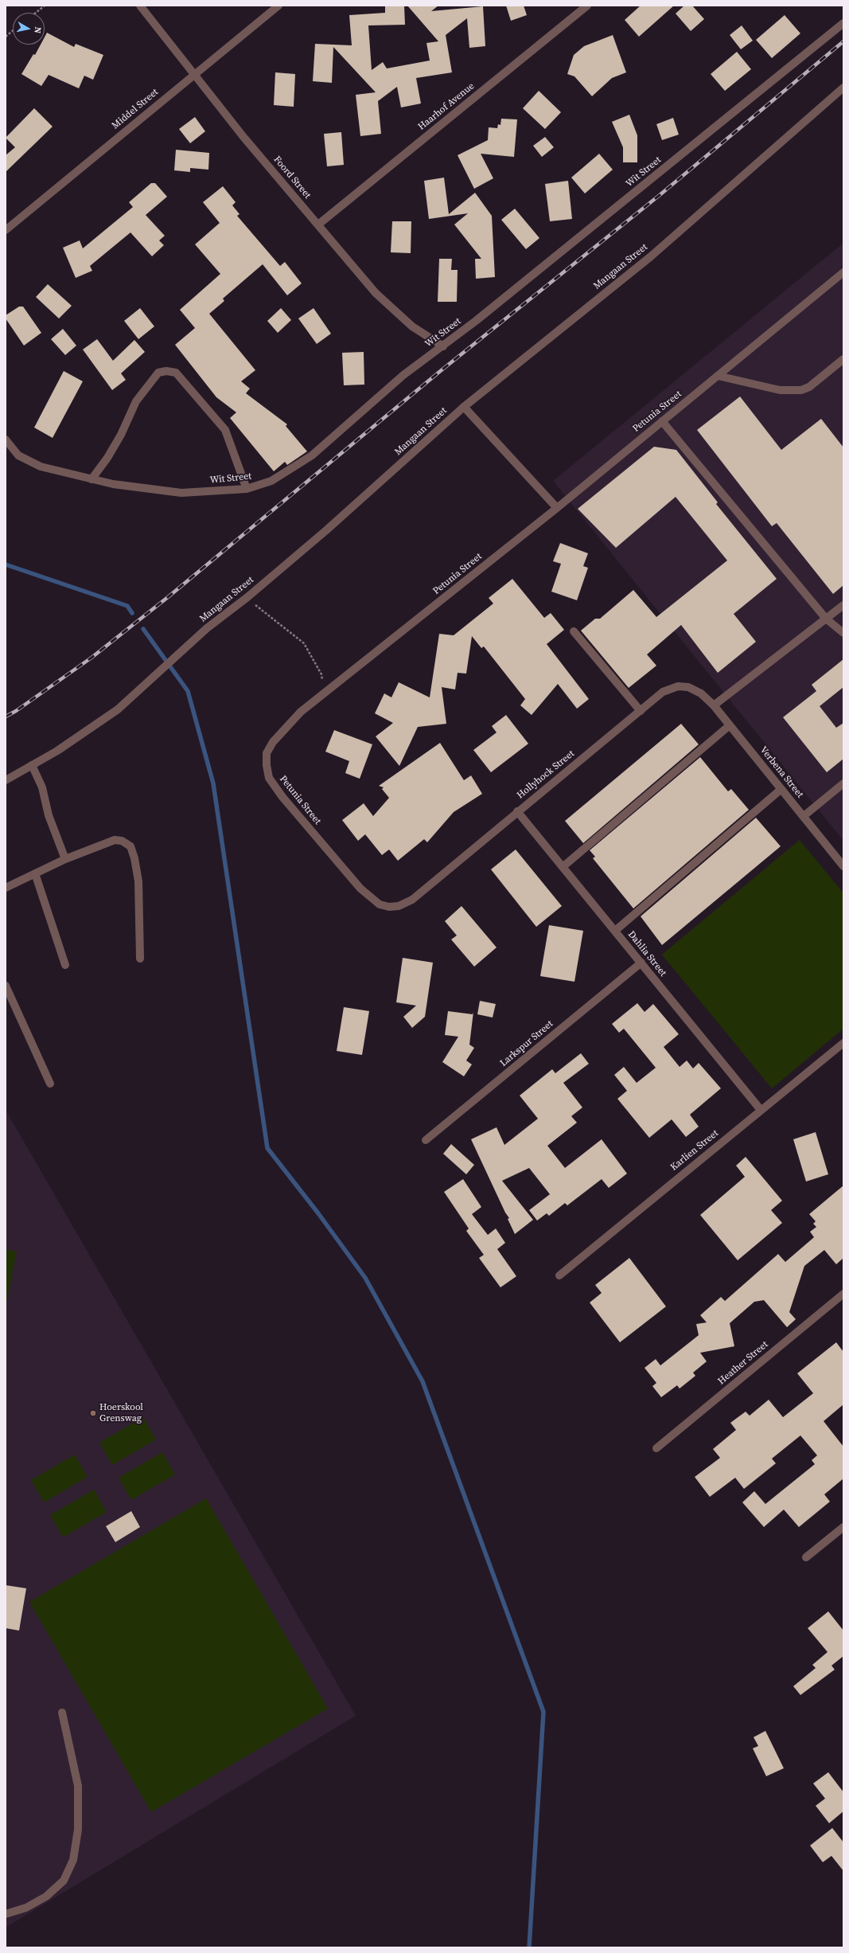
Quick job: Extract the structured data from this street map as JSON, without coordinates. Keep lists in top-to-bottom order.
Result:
{
  "streets": {
    "street": [
      "Haarhof Avenue",
      "Middel Street",
      "Wit Street",
      "Foord Street",
      "Mangaan Street",
      "Petunia Street",
      "Verbena Street",
      "Hollyhock Street",
      "Dahlia Street",
      "Larkspur Street",
      "Karlien Street",
      "Heather Street"
    ]
  },
  "crossings": [
    ["Haarhof Avenue", "Foord Street"],
    ["Middel Street", "Foord Street"],
    ["Wit Street", "Foord Street"],
    ["Petunia Street", "Hollyhock Street"],
    ["Verbena Street", "Hollyhock Street"],
    ["Hollyhock Street", "Dahlia Street"],
    ["Dahlia Street", "Larkspur Street"],
    ["Dahlia Street", "Karlien Street"]
  ],
  "places": ["Hoerskool Grenswag"],
  "north": "right"
}
